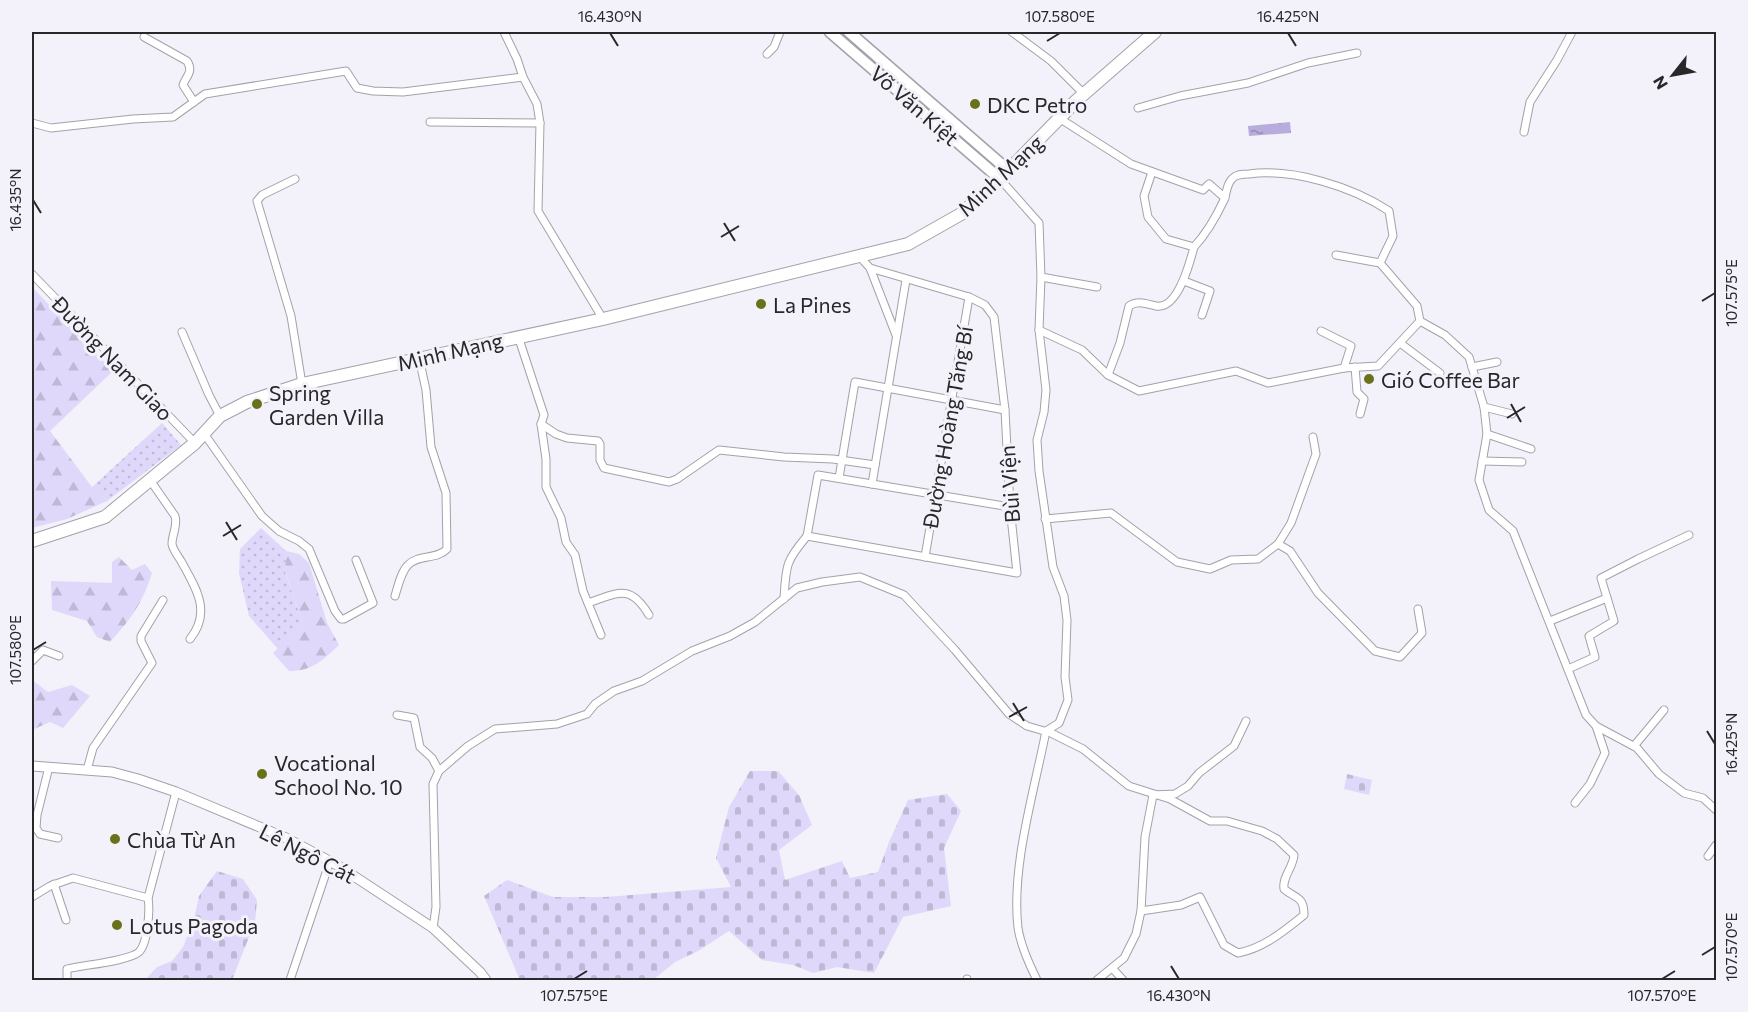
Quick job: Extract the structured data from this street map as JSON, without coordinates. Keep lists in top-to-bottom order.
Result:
{
  "streets": {
    "highway": ["Minh Mạng"],
    "main road": ["Võ Văn Kiệt"],
    "street": [
      "Đường Nam Giao",
      "Đường Hoàng Tăng Bí",
      "Bùi Viện",
      "Lê Ngô Cát"
    ]
  },
  "crossings": [
    ["Võ Văn Kiệt", "Minh Mạng"],
    ["Minh Mạng", "Đường Nam Giao"],
    ["Đường Hoàng Tăng Bí", "Bùi Viện"]
  ],
  "places": [
    "DKC Petro",
    "La Pines",
    "Gió Coffee Bar",
    "Spring Garden Villa",
    "Vocational School No. 10",
    "Chùa Từ An",
    "Lotus Pagoda"
  ],
  "north": "bottom left",
  "coordinates": [
    "16.430°N",
    "107.580°E",
    "16.425°N",
    "16.435°N",
    "107.575°E",
    "107.570°E"
  ]
}
